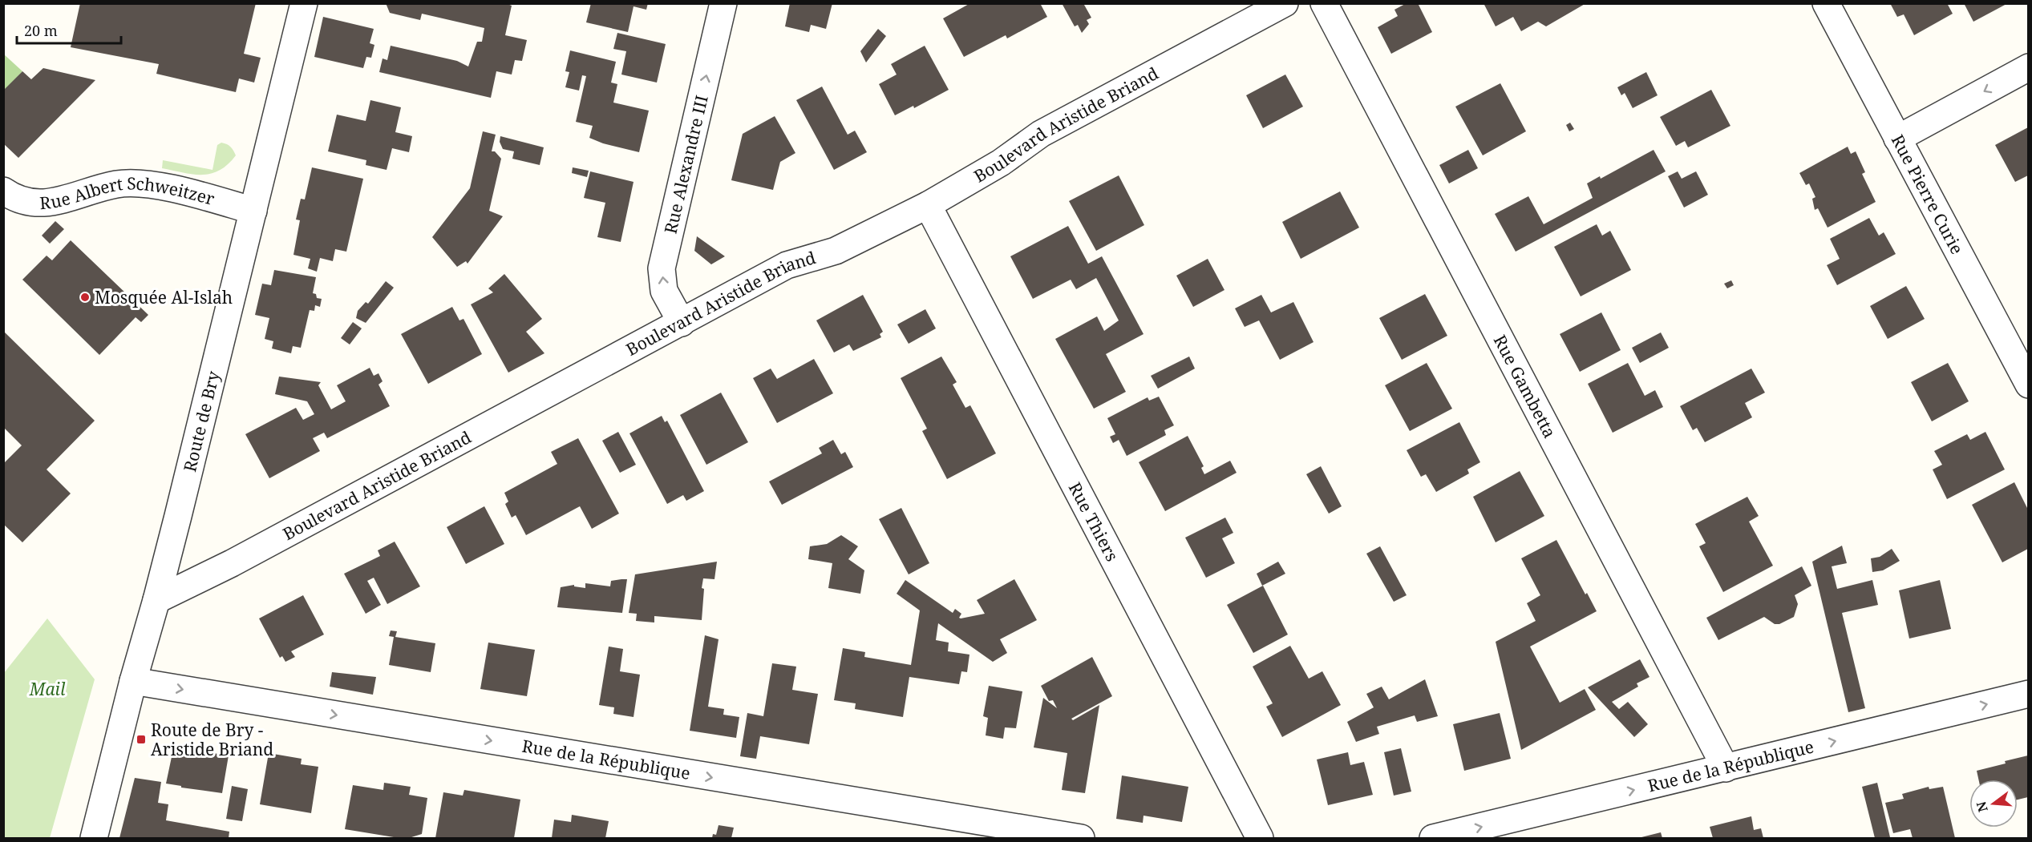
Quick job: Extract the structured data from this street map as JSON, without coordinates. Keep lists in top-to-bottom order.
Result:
{
  "streets": {
    "street": [
      "Boulevard Aristide Briand",
      "Rue Alexandre III",
      "Rue Pierre Curie",
      "Rue Albert Schweitzer",
      "Rue Gambetta",
      "Route de Bry",
      "Rue Thiers",
      "Rue de la République"
    ]
  },
  "crossings": [
    ["Boulevard Aristide Briand", "Rue Alexandre III"],
    ["Boulevard Aristide Briand", "Route de Bry"],
    ["Boulevard Aristide Briand", "Rue Thiers"],
    ["Rue Albert Schweitzer", "Route de Bry"],
    ["Rue Gambetta", "Rue de la République"],
    ["Route de Bry", "Rue de la République"]
  ],
  "one_way": ["Rue Alexandre III", "Rue de la République"],
  "parks": ["Mail"],
  "places": {
    "other": ["Mosquée Al-Islah"],
    "transit": ["Route de Bry - Aristide Briand"]
  },
  "scale_bar": "20 m",
  "north": "left"
}
